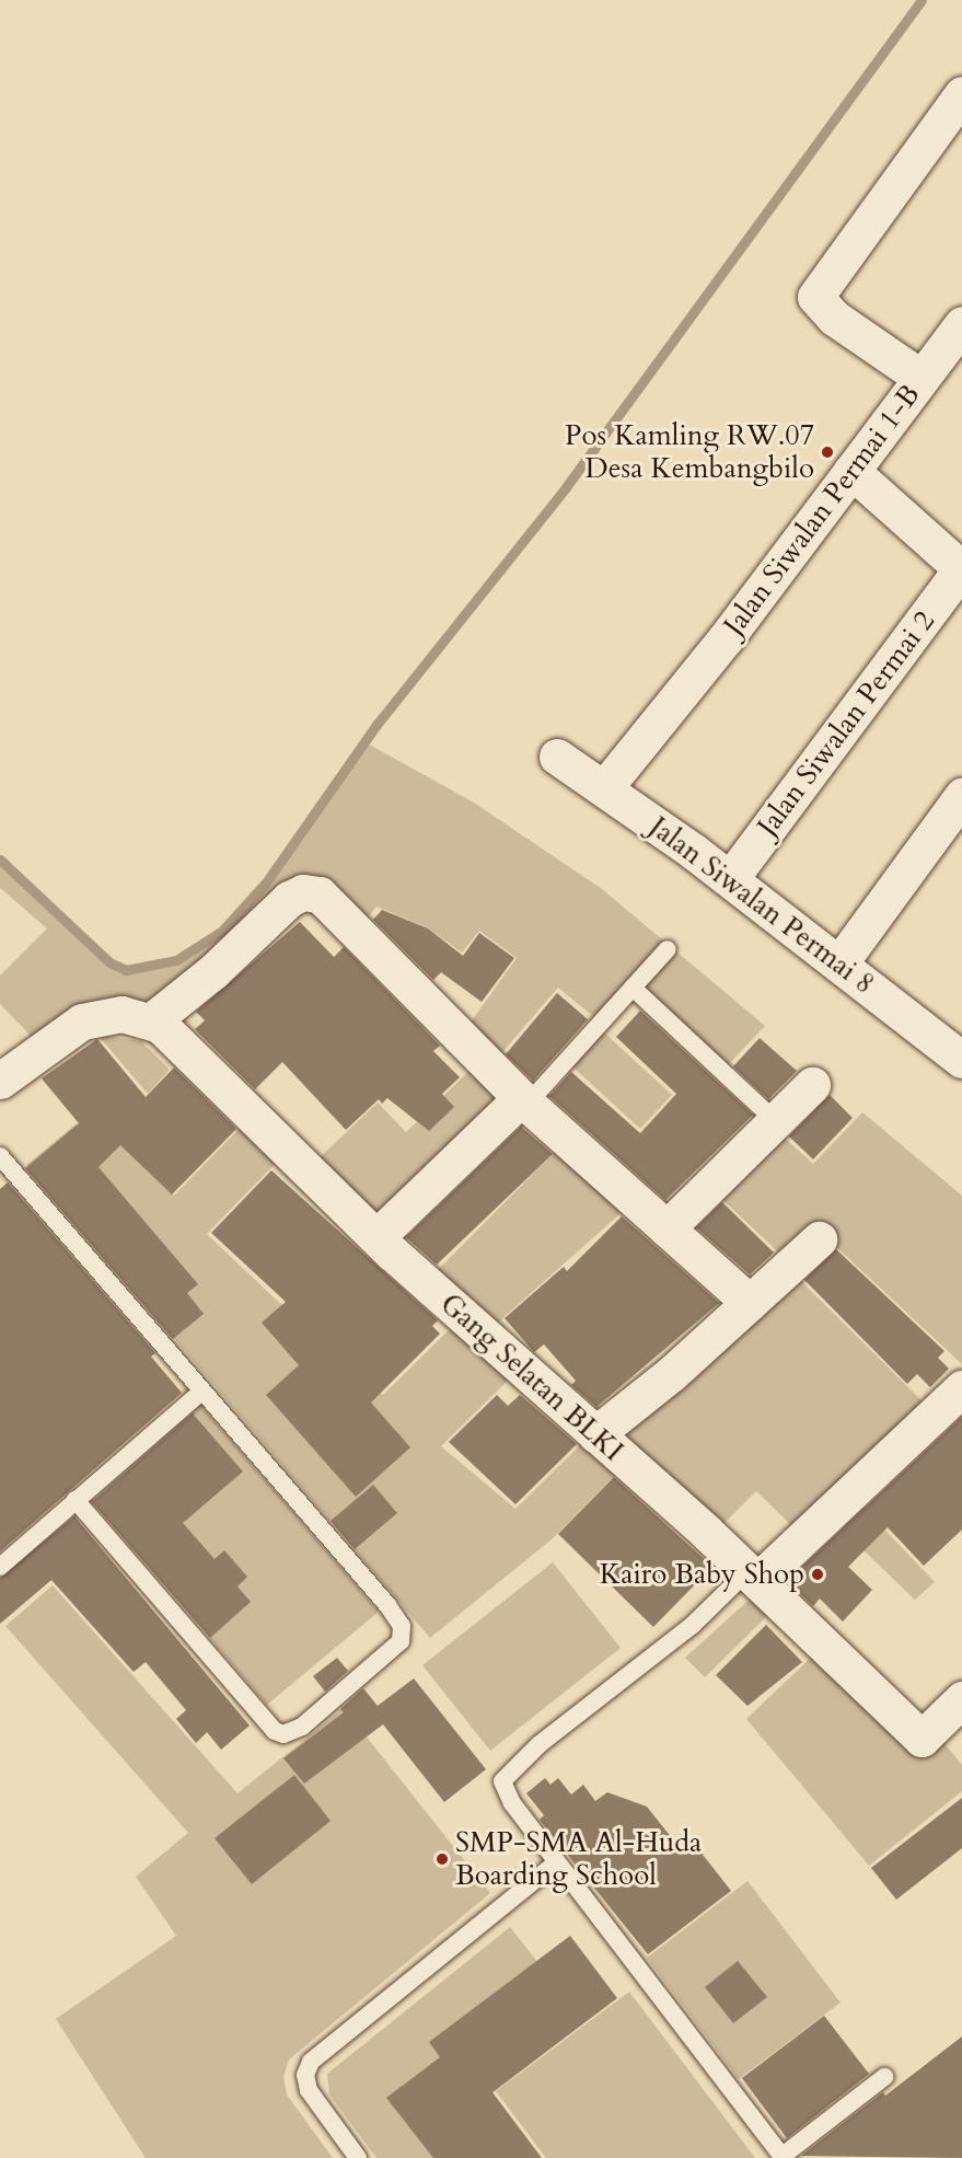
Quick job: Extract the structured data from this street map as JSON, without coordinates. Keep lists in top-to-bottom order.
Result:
{
  "streets": {
    "street": [
      "Jalan Siwalan Permai 1-B",
      "Jalan Siwalan Permai 2",
      "Jalan Siwalan Permai 8",
      "Gang Selatan BLKI"
    ]
  },
  "crossings": [
    ["Jalan Siwalan Permai 1-B", "Jalan Siwalan Permai 8"],
    ["Jalan Siwalan Permai 2", "Jalan Siwalan Permai 8"]
  ],
  "places": ["Pos Kamling RW.07 Desa Kembangbilo", "Kairo Baby Shop", "SMP-SMA Al-Huda Boarding School"]
}
